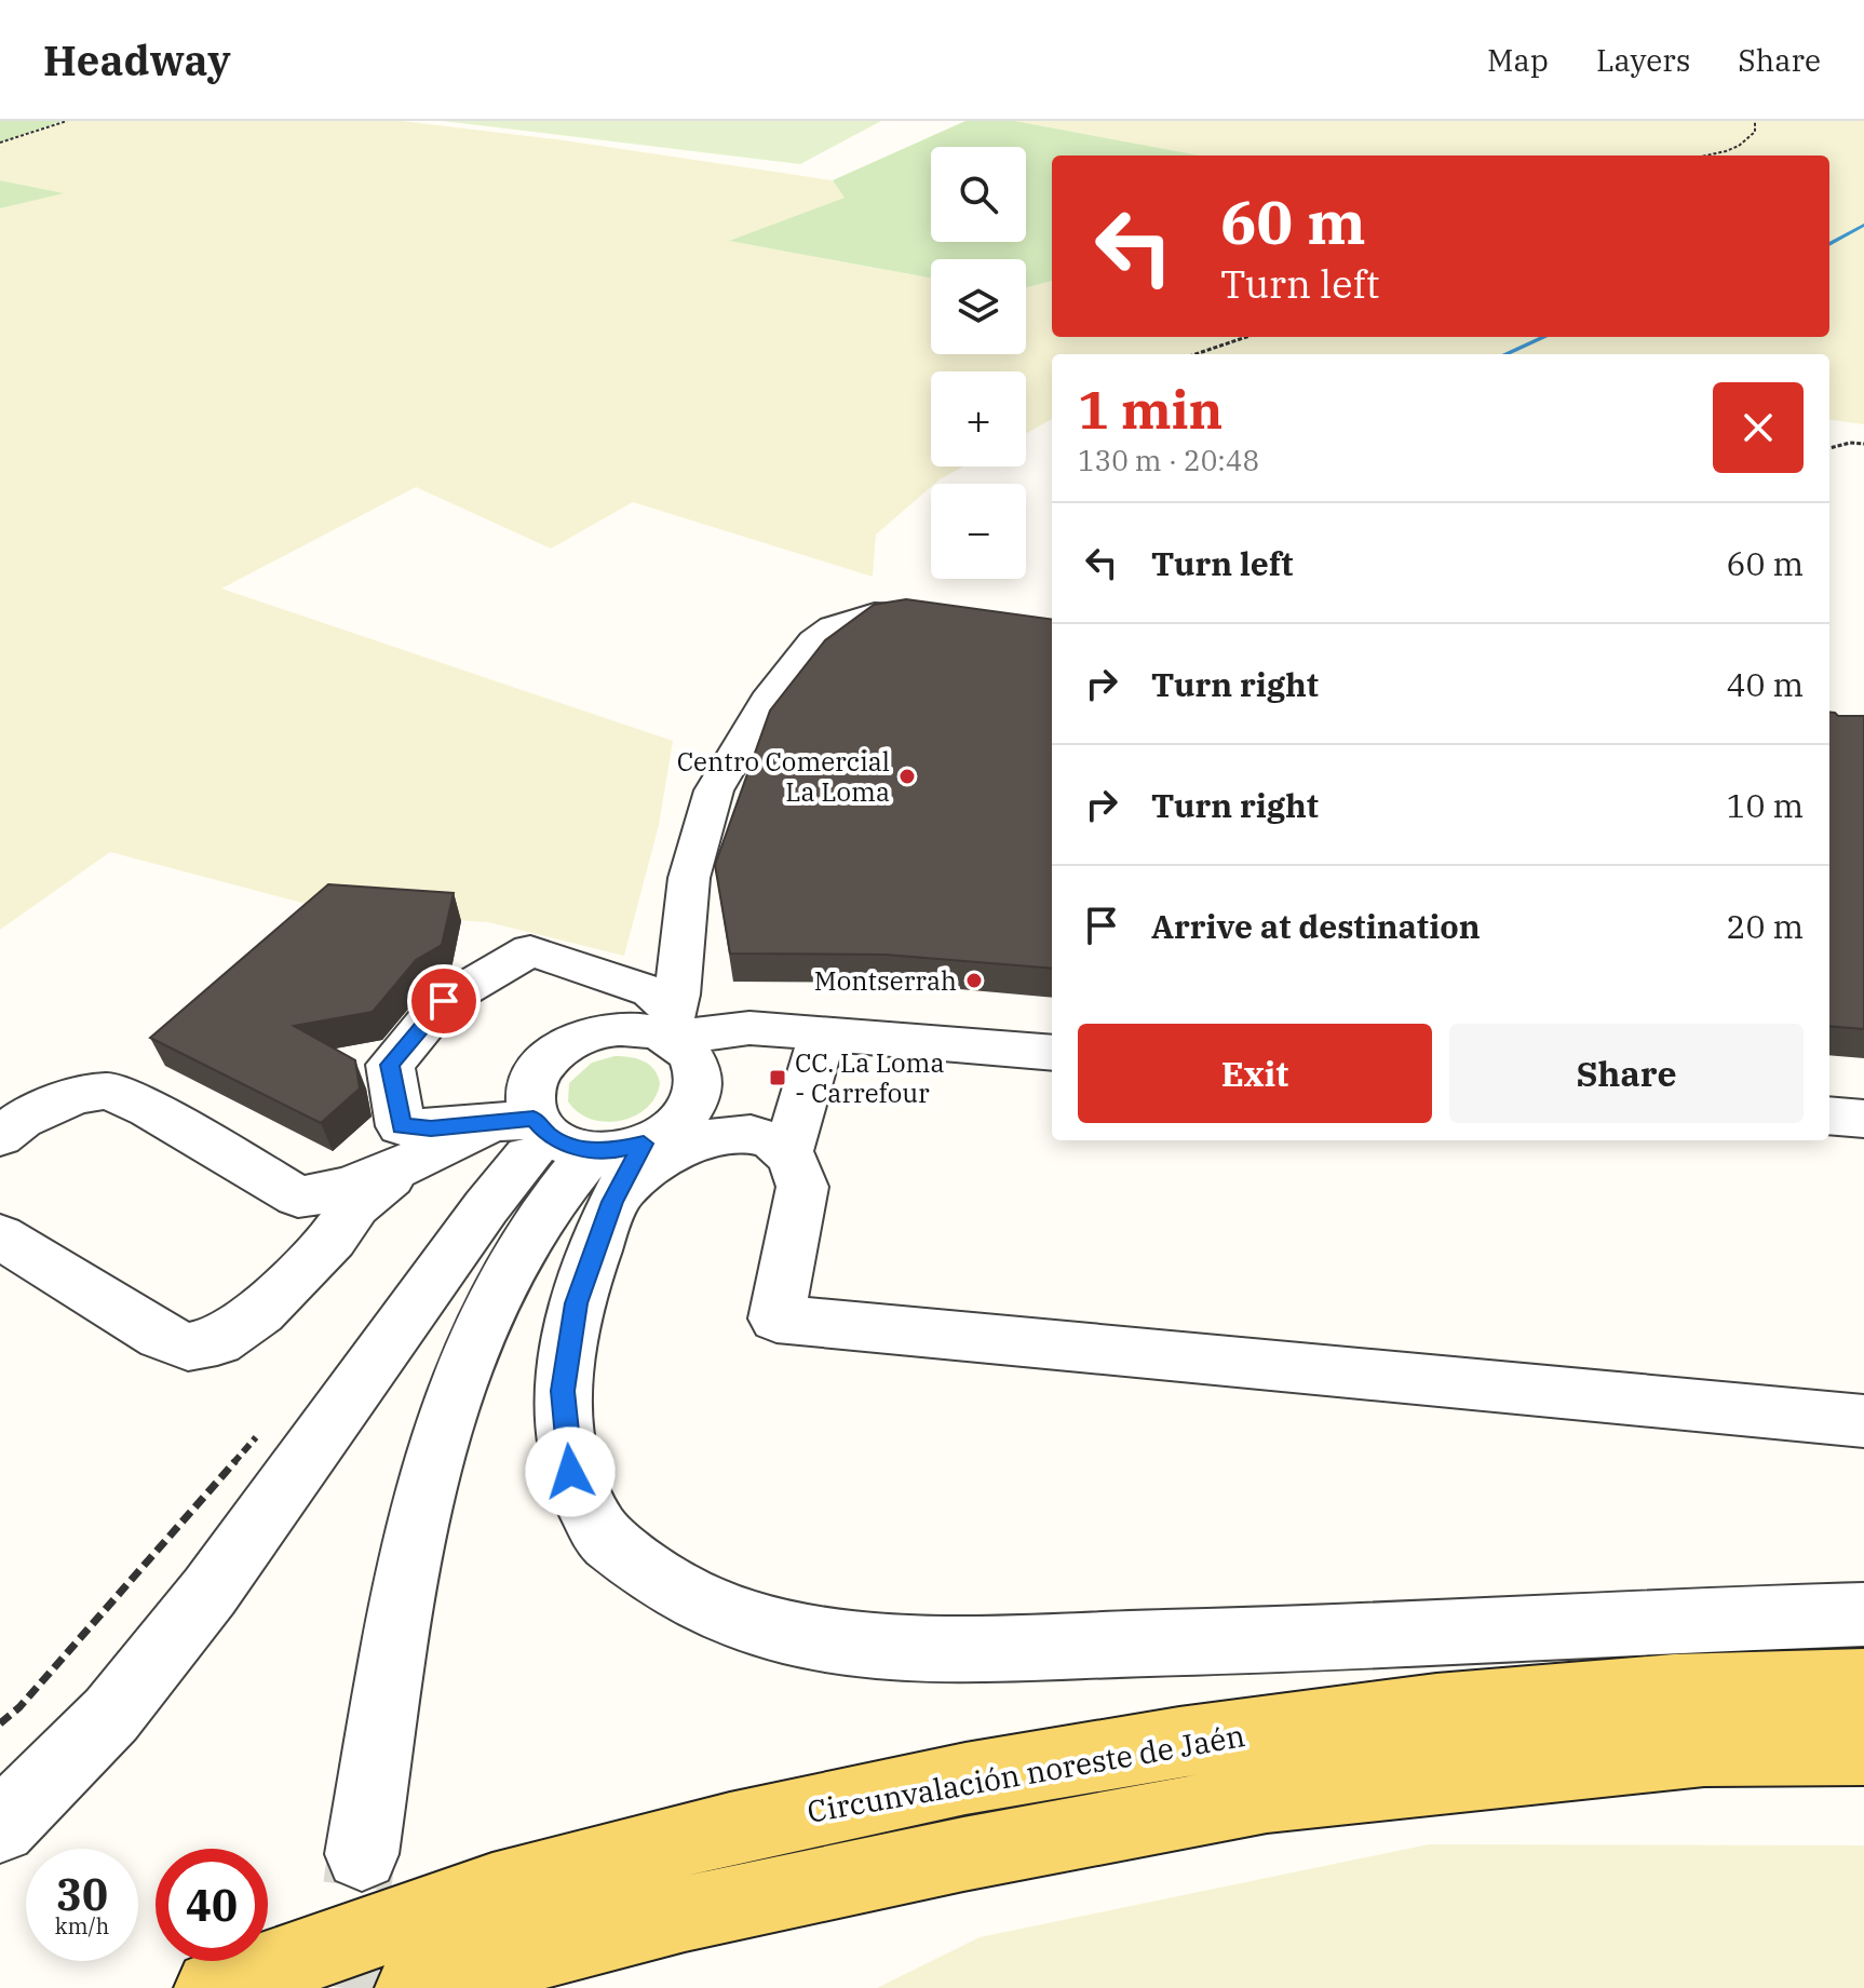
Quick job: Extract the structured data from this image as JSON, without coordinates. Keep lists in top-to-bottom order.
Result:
{
  "streets": {
    "main road": ["Circunvalación noreste de Jaén"]
  },
  "places": {
    "other": ["Centro Comercial La Loma", "Montserrah"],
    "transit": ["CC. La Loma - Carrefour"]
  },
  "page": {
    "header": "Headway",
    "nav": ["Map", "Layers", "Share"],
    "map_buttons": ["+", "−"],
    "turn": ["60 m", "Turn left"],
    "heading": ["1 min", "130 m · 20:48"],
    "list": [
      {
        "name": "Turn left",
        "value": "60 m"
      },
      {
        "name": "Turn right",
        "value": "40 m"
      },
      {
        "name": "Turn right",
        "value": "10 m"
      },
      {
        "name": "Arrive at destination",
        "value": "20 m"
      }
    ],
    "buttons": ["Exit", "Share"],
    "speed": "30 km/h",
    "limit": "40"
  }
}
